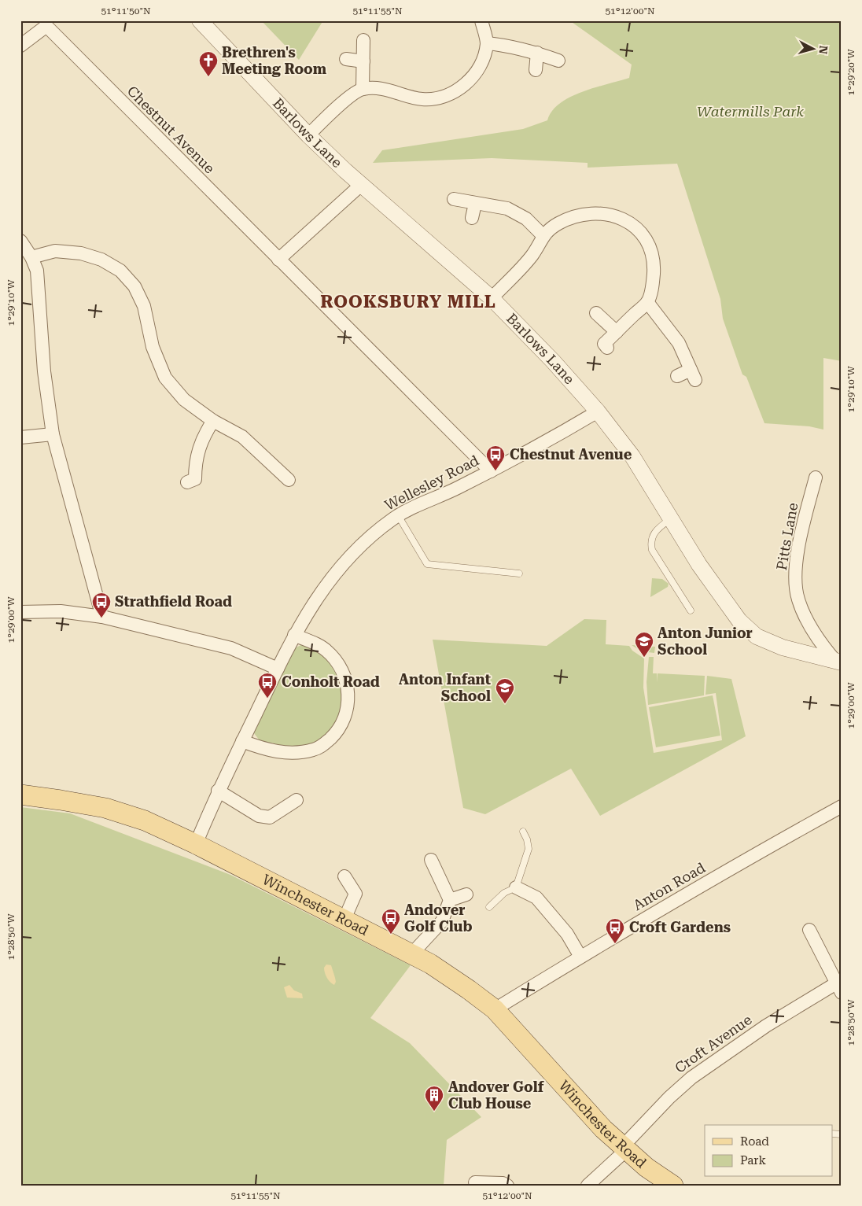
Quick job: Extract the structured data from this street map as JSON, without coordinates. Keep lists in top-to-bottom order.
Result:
{
  "streets": {
    "main road": ["Winchester Road"],
    "street": [
      "Chestnut Avenue",
      "Barlows Lane",
      "Wellesley Road",
      "Pitts Lane",
      "Anton Road",
      "Croft Avenue"
    ]
  },
  "crossings": [
    ["Chestnut Avenue", "Wellesley Road"],
    ["Barlows Lane", "Wellesley Road"],
    ["Barlows Lane", "Pitts Lane"],
    ["Wellesley Road", "Winchester Road"],
    ["Anton Road", "Winchester Road"],
    ["Winchester Road", "Croft Avenue"]
  ],
  "districts": ["ROOKSBURY MILL"],
  "parks": ["Watermills Park"],
  "places": {
    "church": ["Brethren's Meeting Room"],
    "bus stop": [
      "Chestnut Avenue",
      "Strathfield Road",
      "Conholt Road",
      "Andover Golf Club",
      "Croft Gardens"
    ],
    "school or university": ["Anton Junior School", "Anton Infant School"],
    "building": ["Andover Golf Club House"]
  },
  "legend": ["Road", "Park"],
  "north": "right",
  "coordinates": [
    "51°11'50\"N",
    "51°11'55\"N",
    "51°12'00\"N",
    "1°29'20\"W",
    "1°29'10\"W",
    "1°29'00\"W",
    "1°28'50\"W"
  ]
}
